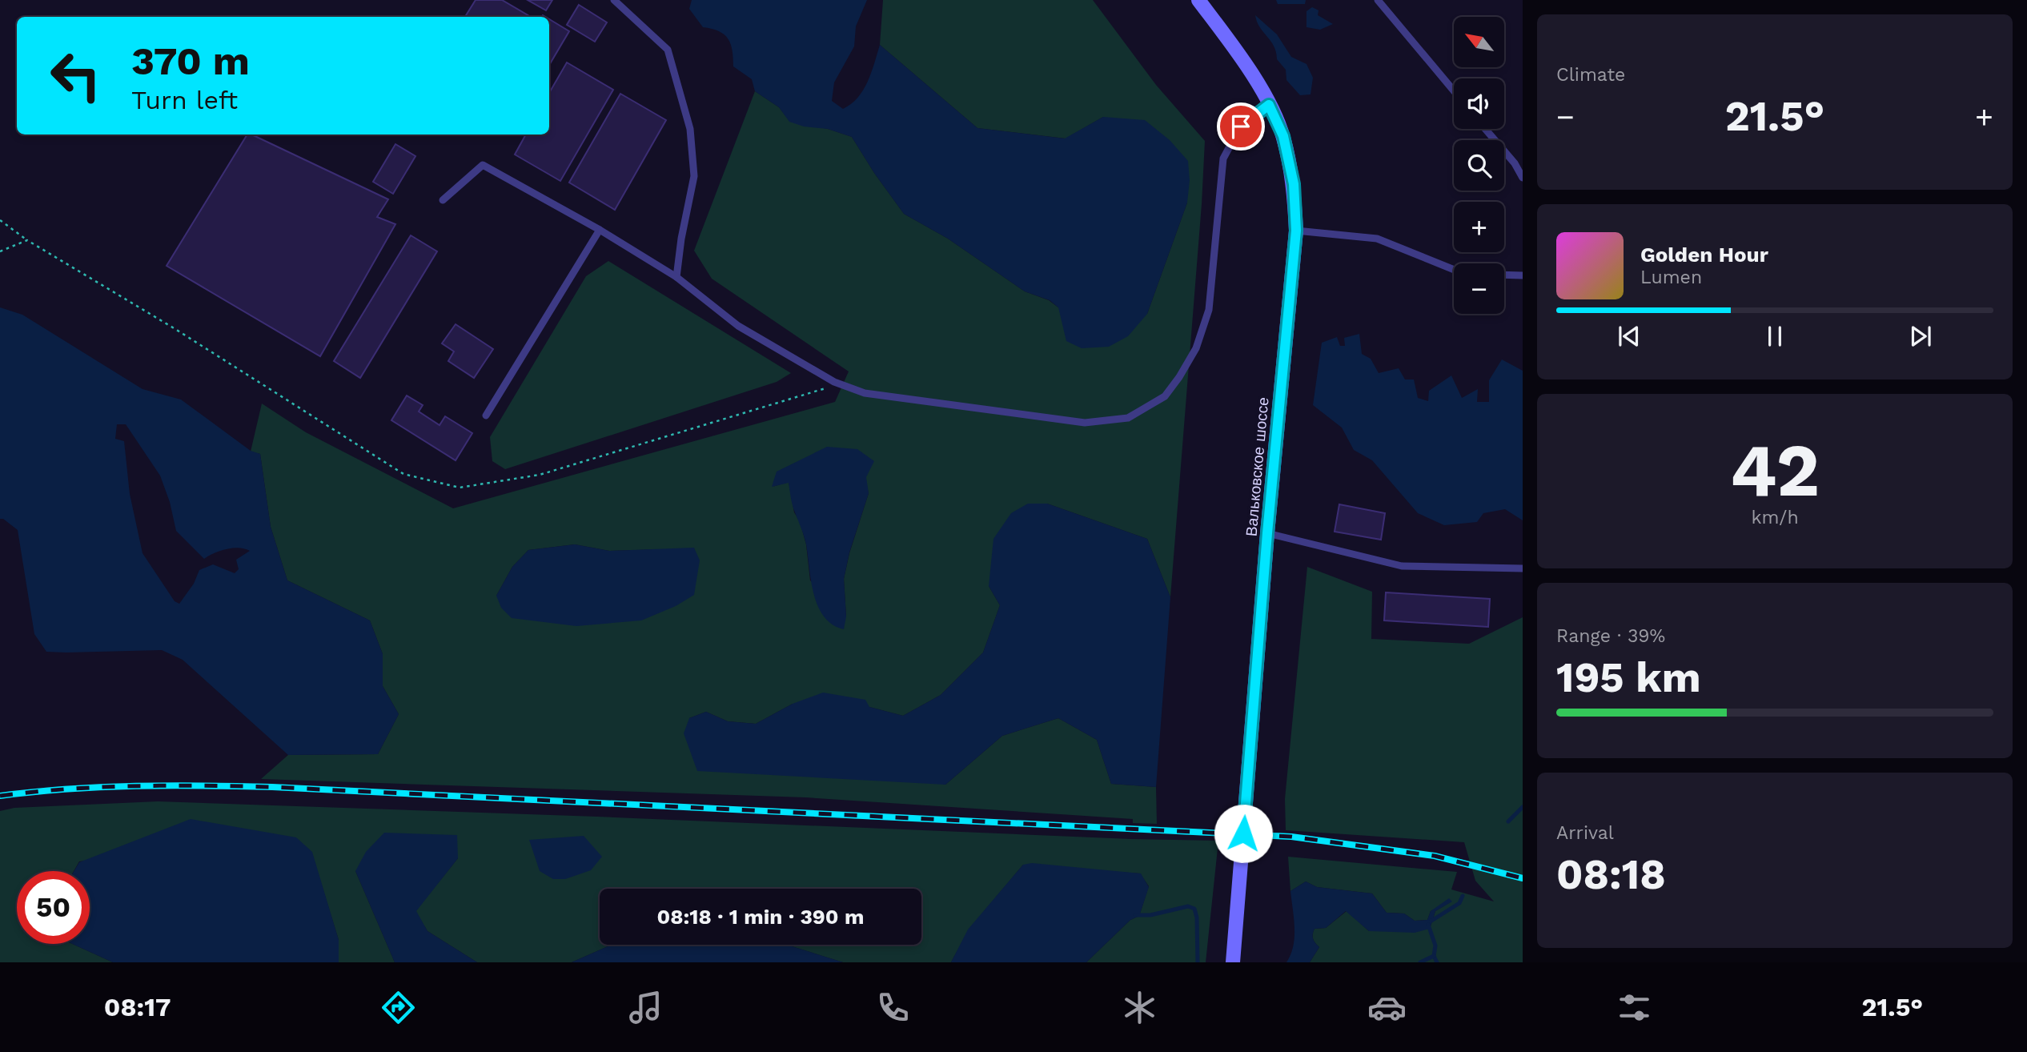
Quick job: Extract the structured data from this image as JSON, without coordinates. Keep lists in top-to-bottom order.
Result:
{
  "streets": {
    "main road": ["Вальковское шоссе"]
  },
  "north": "top left",
  "page": {
    "tile": [
      "Climate",
      ["42", "km/h"],
      ["Range · 39%", "195 km"],
      ["Arrival", "08:18"]
    ],
    "map_buttons": ["+", "−"],
    "turn": ["370 m", "Turn left"],
    "heat": ["−", "21.5°", "+"],
    "song": ["Golden Hour", "Lumen"],
    "limit": "50",
    "trip": "08:18 · 1 min · 390 m",
    "tabs": ["08:17", "21.5°"]
  }
}
